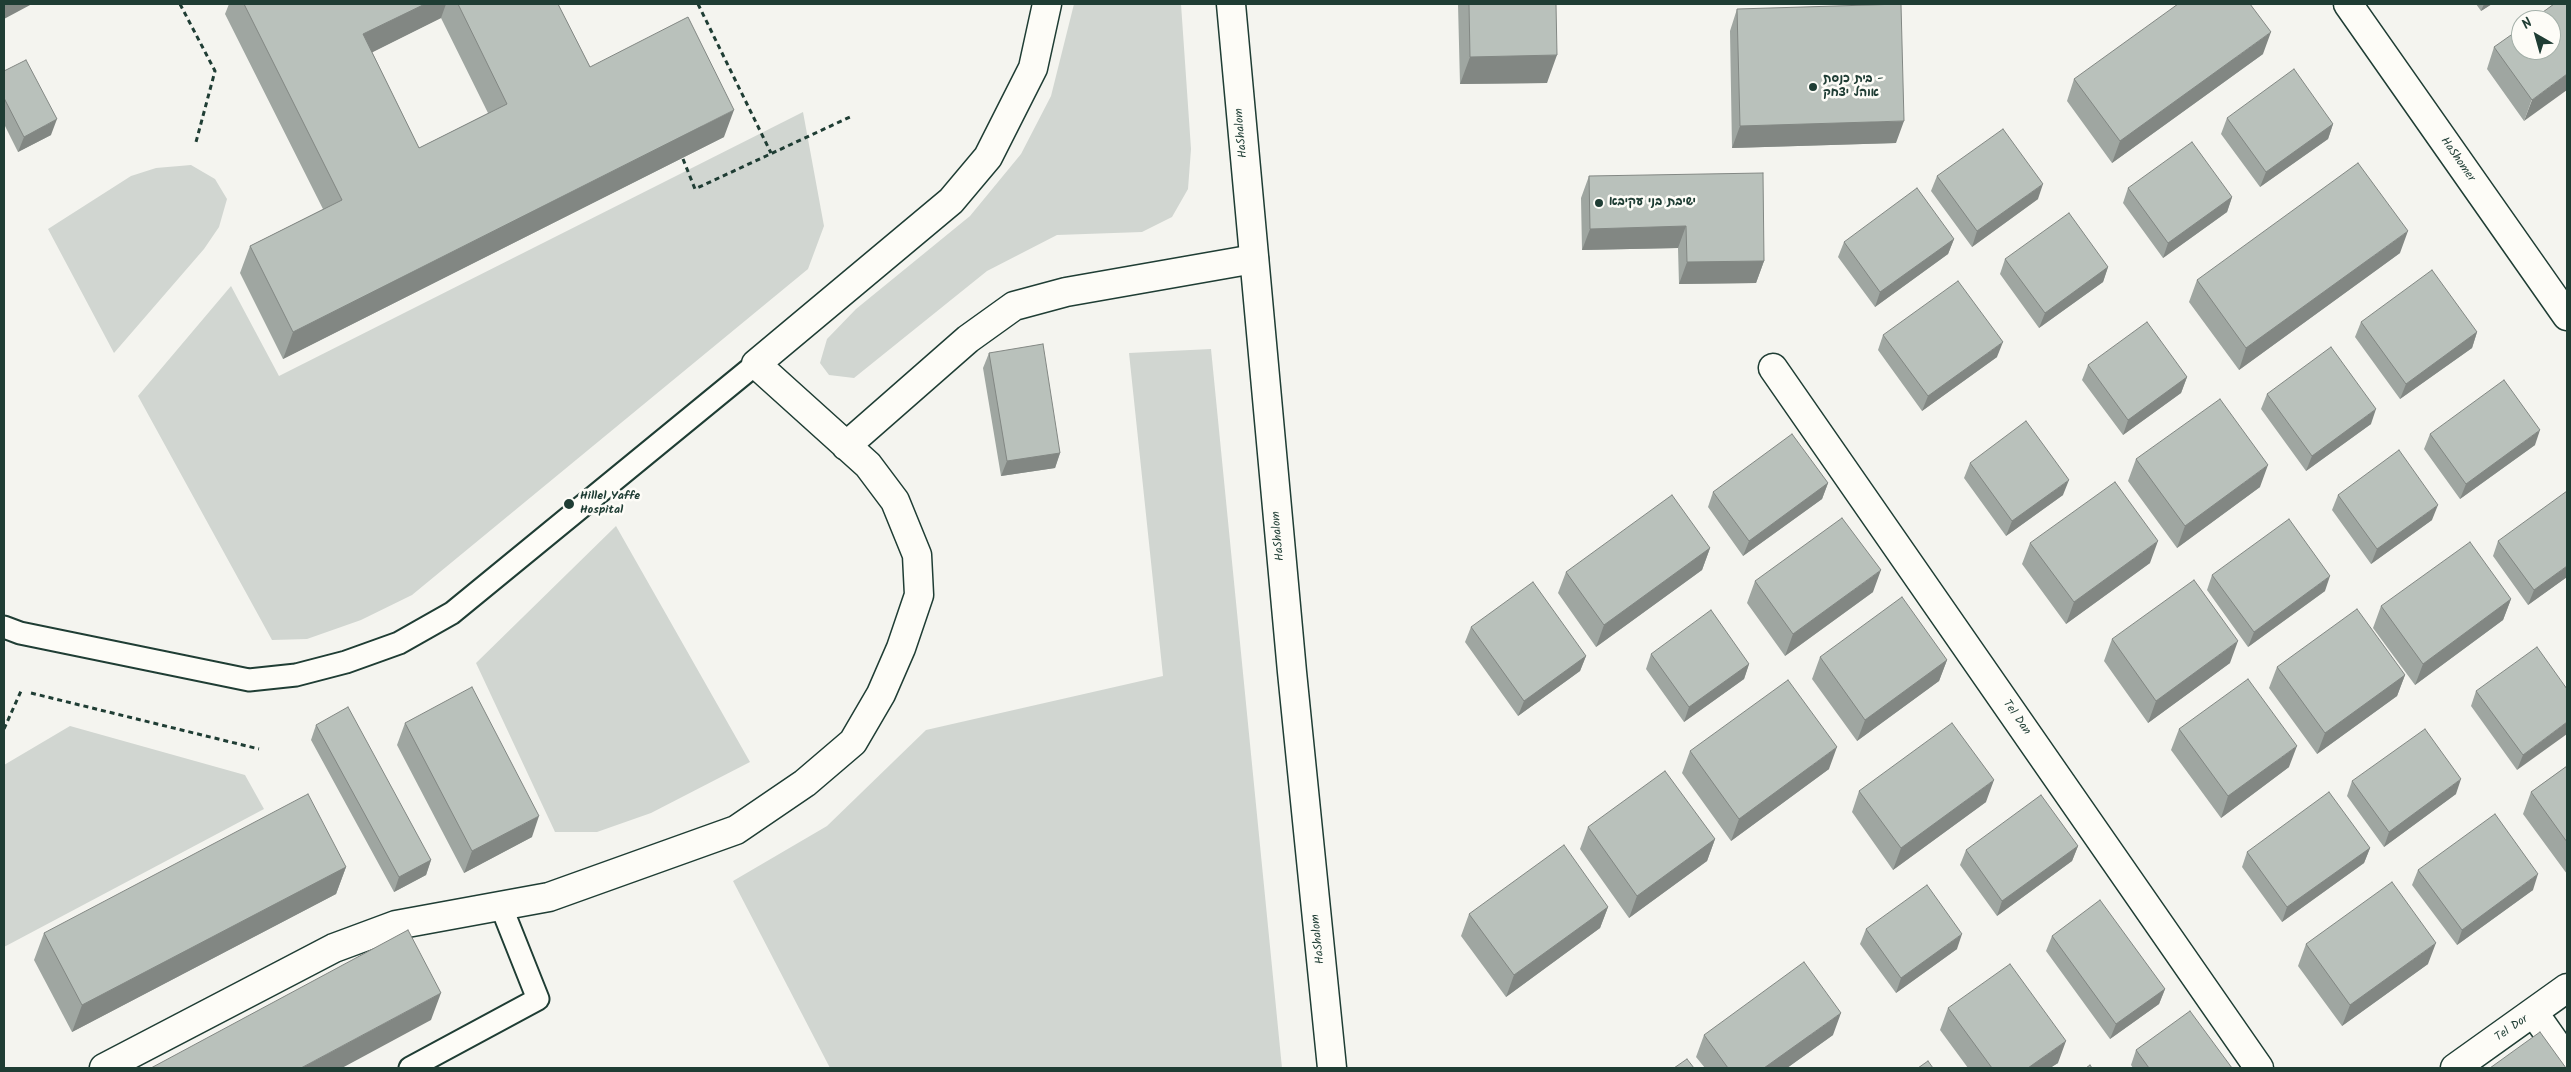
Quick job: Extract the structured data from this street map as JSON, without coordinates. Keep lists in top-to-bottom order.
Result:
{
  "streets": {
    "street": [
      "HaShalom",
      "HaShomer",
      "Tel Dan",
      "Tel Dor"
    ]
  },
  "places": ["בית כנסת - אוהל יצחק", "ישיבת בני עקיבא", "Hillel Yaffe Hospital"],
  "north": "top left"
}
